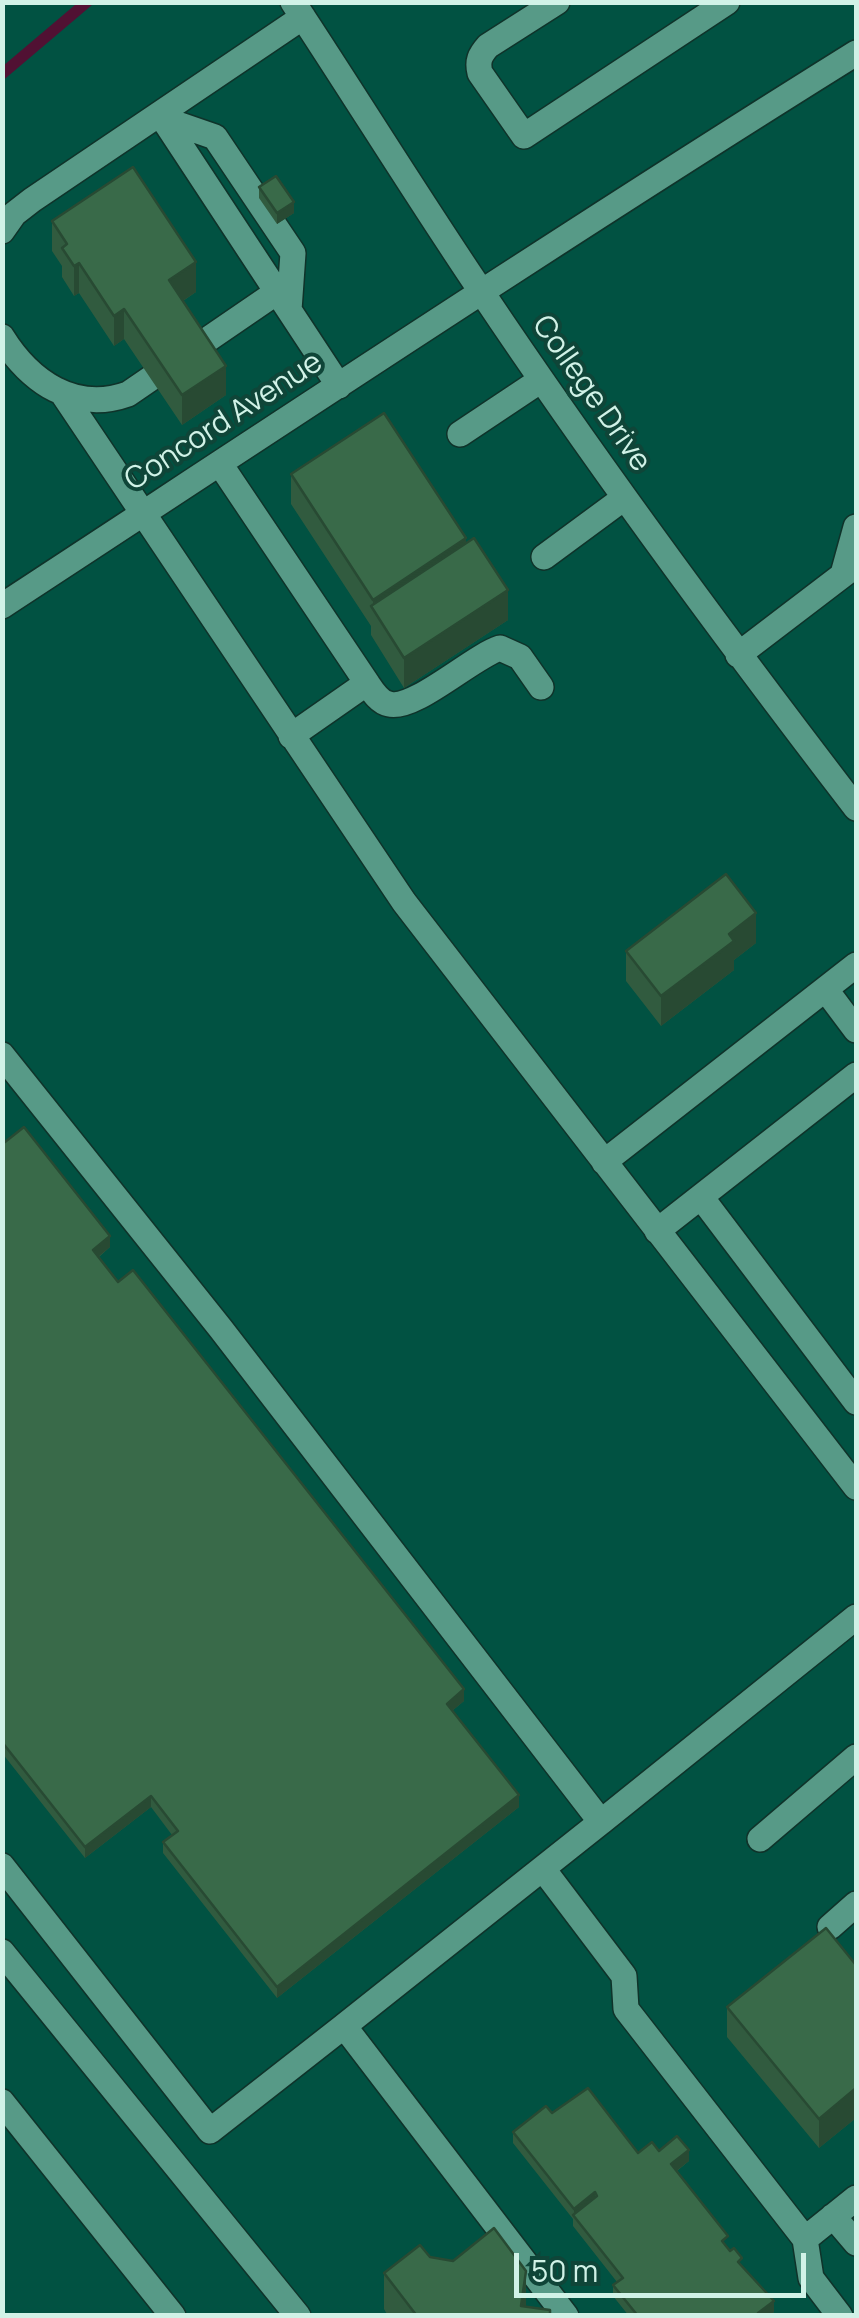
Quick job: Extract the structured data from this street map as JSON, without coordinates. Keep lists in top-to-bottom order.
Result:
{
  "streets": {
    "street": ["College Drive", "Concord Avenue"]
  },
  "crossings": [
    ["College Drive", "Concord Avenue"]
  ],
  "scale_bar": "50 m"
}
